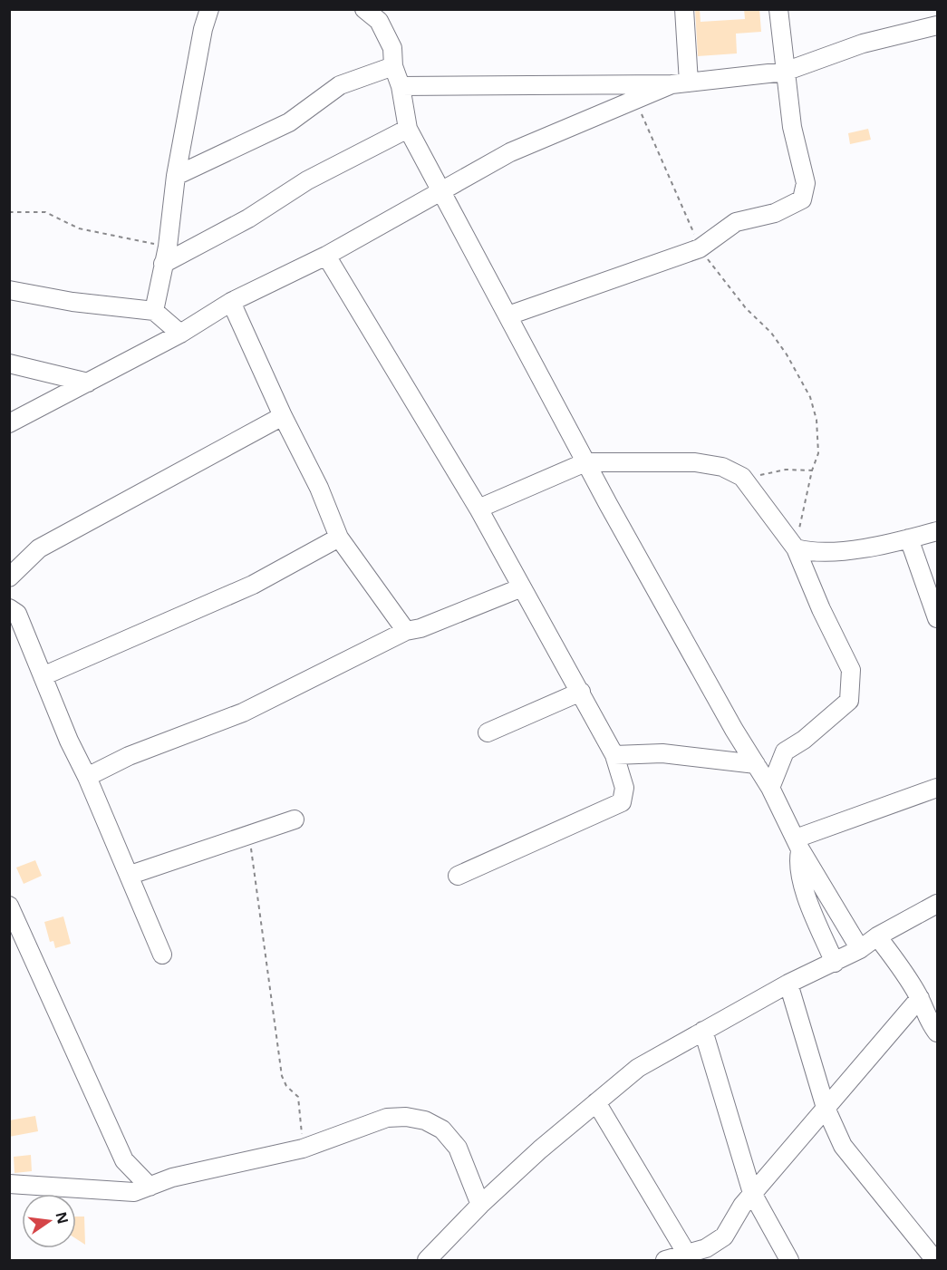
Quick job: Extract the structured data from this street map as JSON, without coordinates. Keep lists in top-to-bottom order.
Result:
{
  "north": "right"
}
